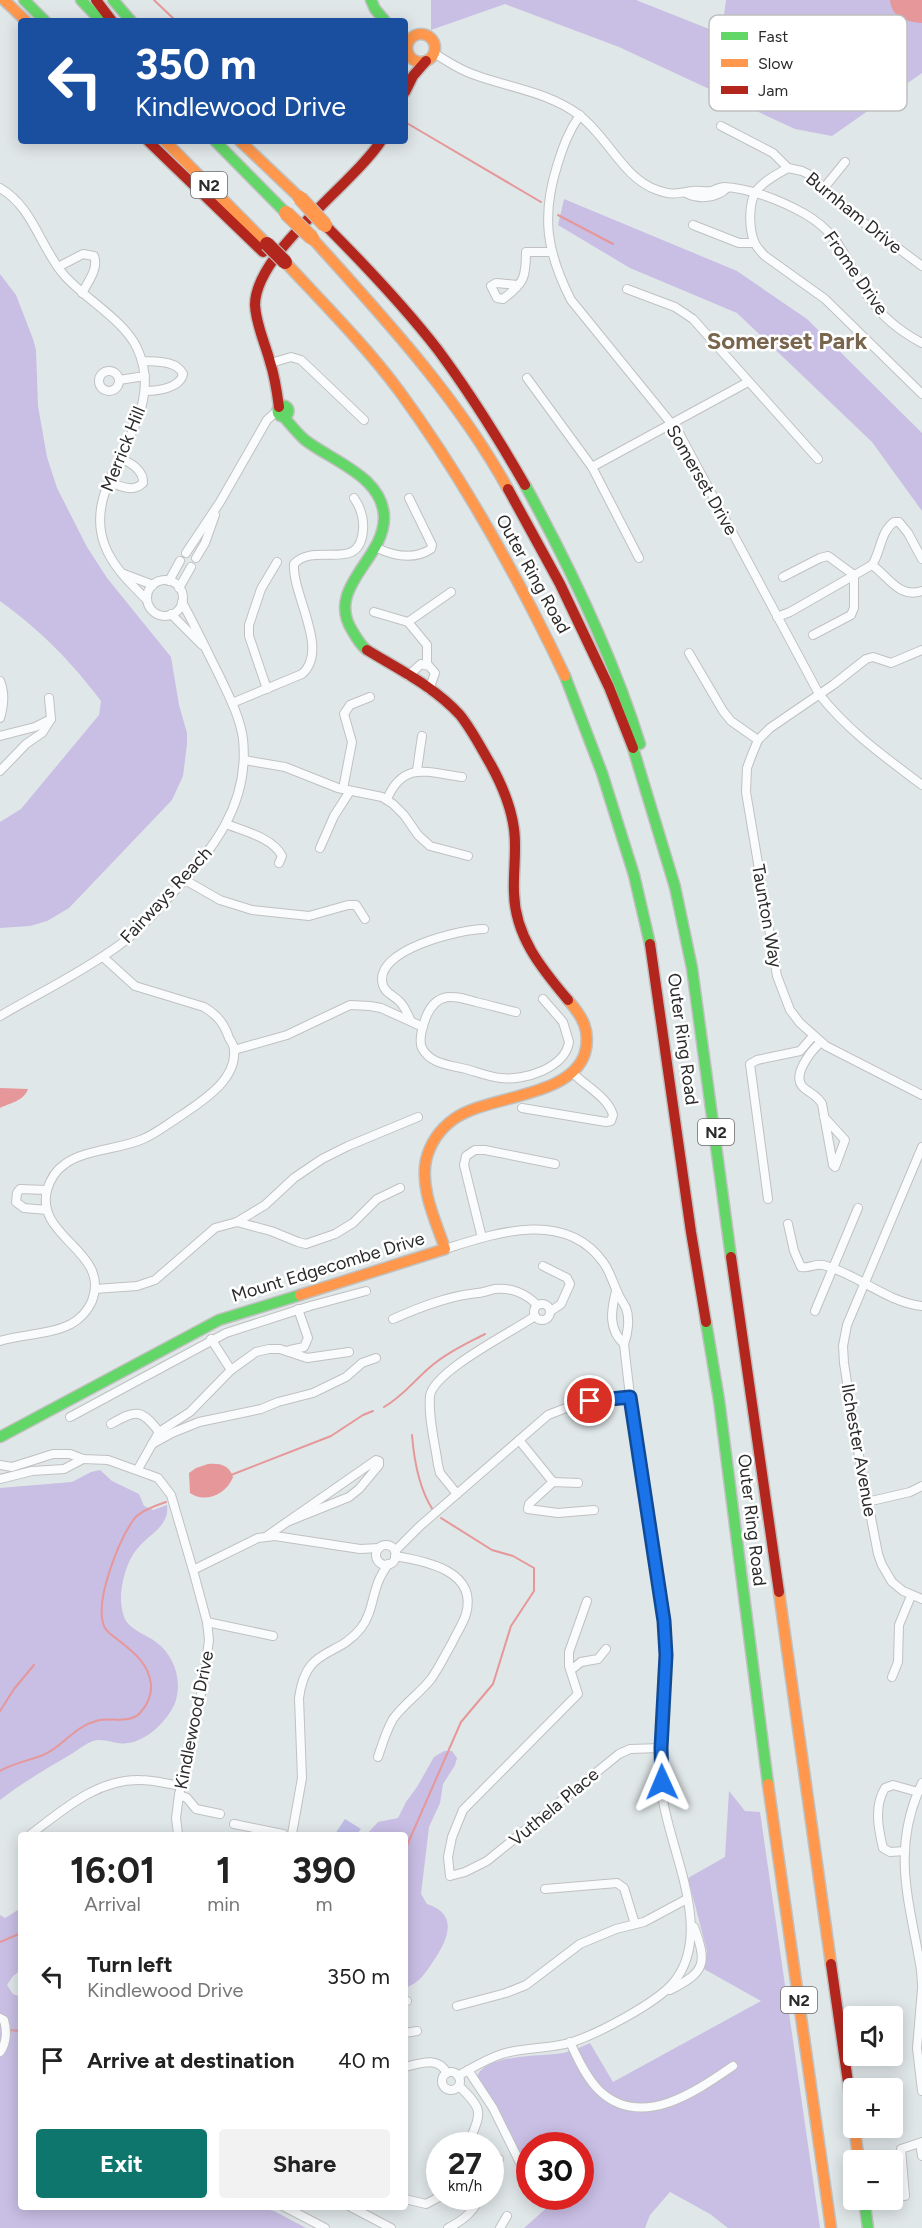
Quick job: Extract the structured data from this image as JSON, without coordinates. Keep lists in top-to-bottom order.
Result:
{
  "streets": {
    "main road": ["N2", "Outer Ring Road", "Mount Edgecombe Drive"],
    "street": [
      "Burnham Drive",
      "Frome Drive",
      "Merrick Hill",
      "Somerset Drive",
      "Fairways Reach",
      "Taunton Way",
      "Ilchester Avenue",
      "Kindlewood Drive",
      "Vuthela Place"
    ]
  },
  "crossings": [
    ["Burnham Drive", "Frome Drive"],
    ["Frome Drive", "Somerset Drive"],
    ["Merrick Hill", "Fairways Reach"],
    ["Somerset Drive", "Taunton Way"]
  ],
  "districts": ["Somerset Park"],
  "legend": ["Fast", "Slow", "Jam"],
  "page": {
    "turn": ["350 m", "Kindlewood Drive"],
    "eta": [
      "16:01",
      "Arrival",
      "1",
      "min",
      "390",
      "m"
    ],
    "list": [
      {
        "name": "Turn left",
        "note": "Kindlewood Drive",
        "value": "350 m"
      },
      {
        "name": "Arrive at destination",
        "value": "40 m"
      }
    ],
    "map_buttons": ["+", "−"],
    "buttons": ["Exit", "Share"],
    "speed": "27 km/h",
    "limit": "30"
  }
}
